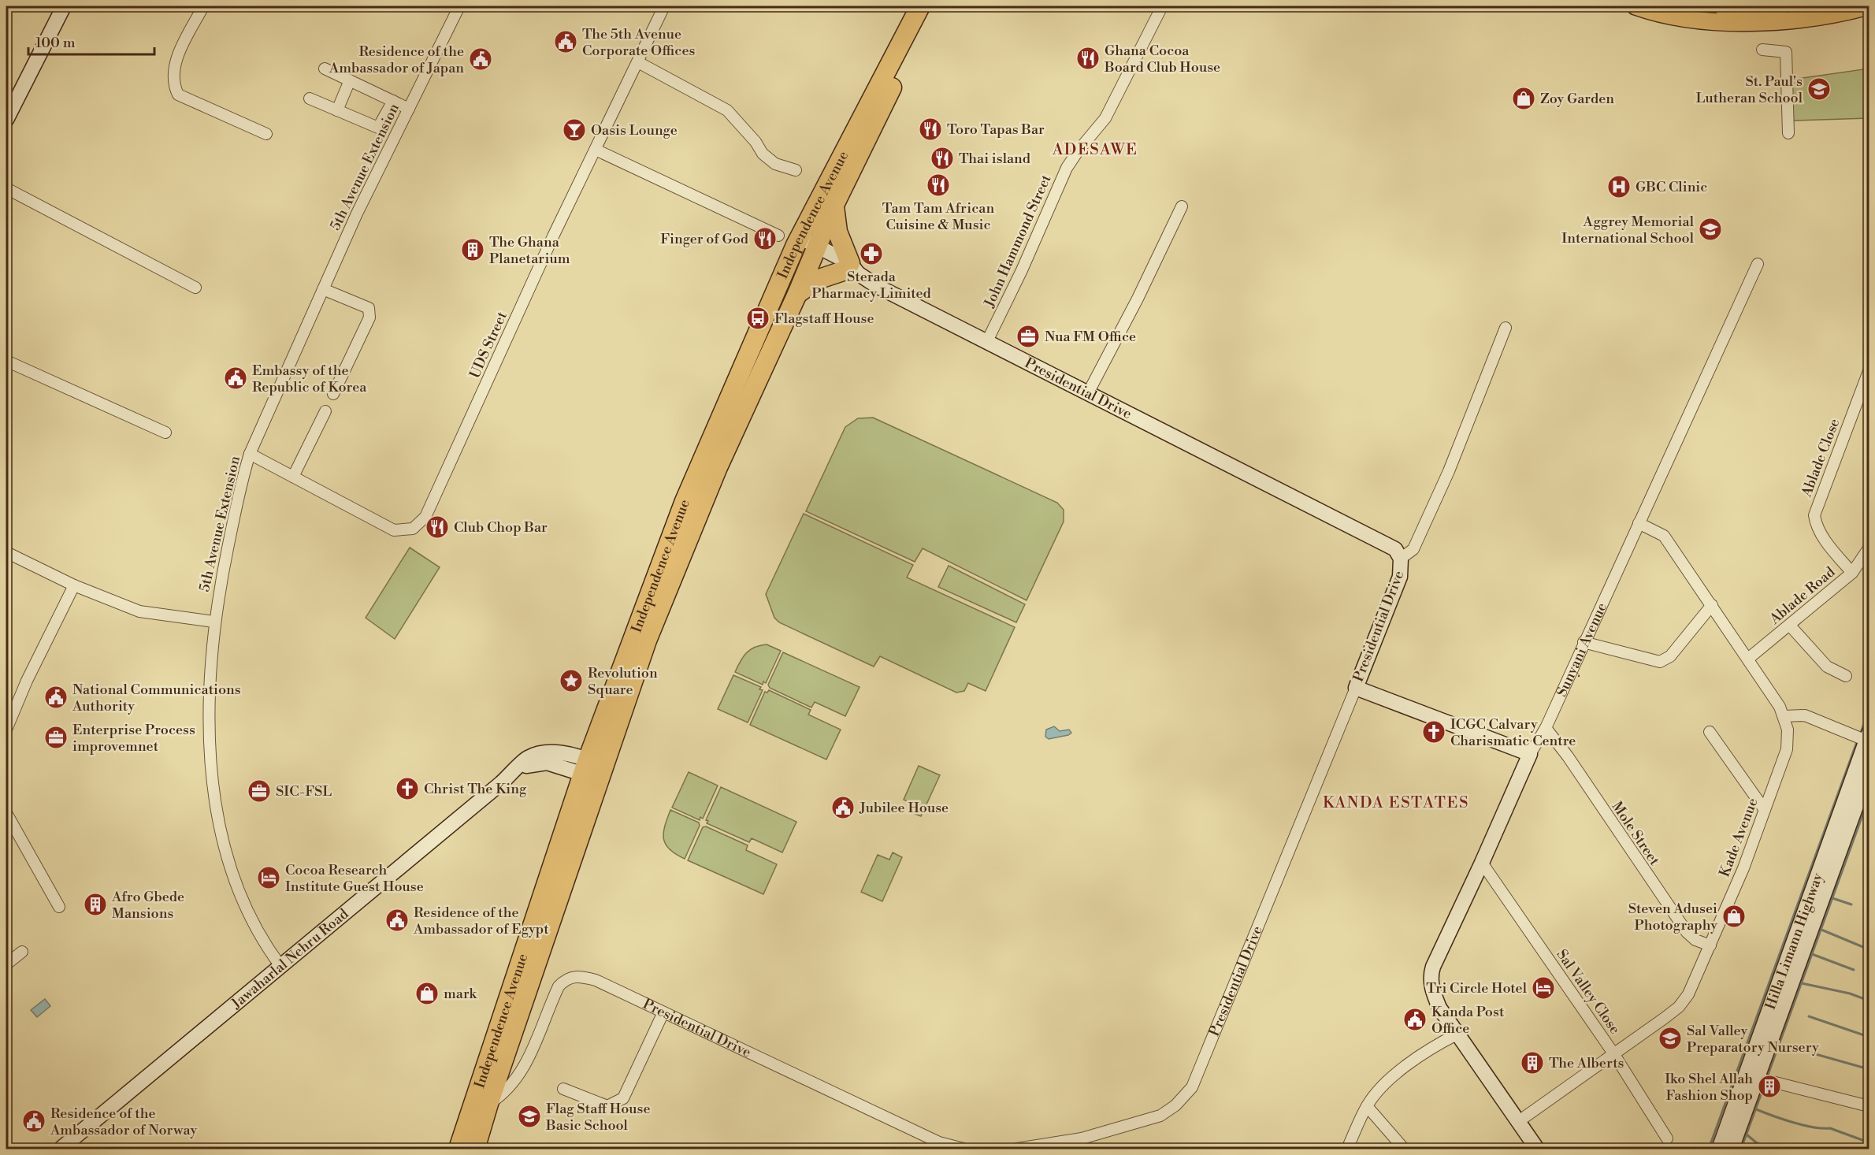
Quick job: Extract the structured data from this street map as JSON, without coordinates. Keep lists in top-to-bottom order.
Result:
{
  "streets": {
    "highway": ["Independence Avenue"],
    "street": [
      "5th Avenue Extension",
      "John Hammond Street",
      "UDS Street",
      "Presidential Drive",
      "Ablade Close",
      "Ablade Road",
      "Sunyani Avenue",
      "Mole Street",
      "Kade Avenue",
      "Hilla Limann Highway",
      "Jawaharlal Nehru Road",
      "Sal Valley Close"
    ]
  },
  "crossings": [
    ["5th Avenue Extension", "UDS Street"],
    ["5th Avenue Extension", "Jawaharlal Nehru Road"],
    ["Independence Avenue", "Presidential Drive"],
    ["Independence Avenue", "Jawaharlal Nehru Road"],
    ["John Hammond Street", "Presidential Drive"],
    ["Ablade Close", "Ablade Road"],
    ["Ablade Road", "Kade Avenue"],
    ["Sunyani Avenue", "Mole Street"],
    ["Sunyani Avenue", "Kade Avenue"],
    ["Sunyani Avenue", "Sal Valley Close"],
    ["Mole Street", "Kade Avenue"],
    ["Kade Avenue", "Sal Valley Close"]
  ],
  "districts": ["ADESAWE", "KANDA ESTATES"],
  "places": {
    "public building": [
      "The 5th Avenue Corporate Offices",
      "Residence of the Ambassador of Japan",
      "Embassy of the Republic of Korea",
      "National Communications Authority",
      "Jubilee House",
      "Residence of the Ambassador of Egypt",
      "Kanda Post Office",
      "Residence of the Ambassador of Norway"
    ],
    "restaurant": [
      "Ghana Cocoa Board Club House",
      "Toro Tapas Bar",
      "Thai island",
      "Tam Tam African Cuisine & Music",
      "Finger of God",
      "Club Chop Bar"
    ],
    "school or university": [
      "St. Paul's Lutheran School",
      "Aggrey Memorial International School",
      "Sal Valley Preparatory Nursery",
      "Flag Staff House Basic School"
    ],
    "shop": ["Zoy Garden", "Steven Adusei Photography", "mark"],
    "bar": ["Oasis Lounge"],
    "hospital": ["GBC Clinic"],
    "building": [
      "The Ghana Planetarium",
      "Afro Gbede Mansions",
      "The Alberts",
      "Iko Shel Allah Fashion Shop"
    ],
    "pharmacy": ["Sterada Pharmacy Limited"],
    "bus stop": ["Flagstaff House"],
    "office": ["Nua FM Office", "Enterprise Process improvemnet", "SIC-FSL"],
    "place": ["Revolution Square"],
    "church": ["ICGC Calvary Charismatic Centre", "Christ The King"],
    "hotel": ["Cocoa Research Institute Guest House", "Tri Circle Hotel"]
  },
  "scale_bar": "100 m"
}
